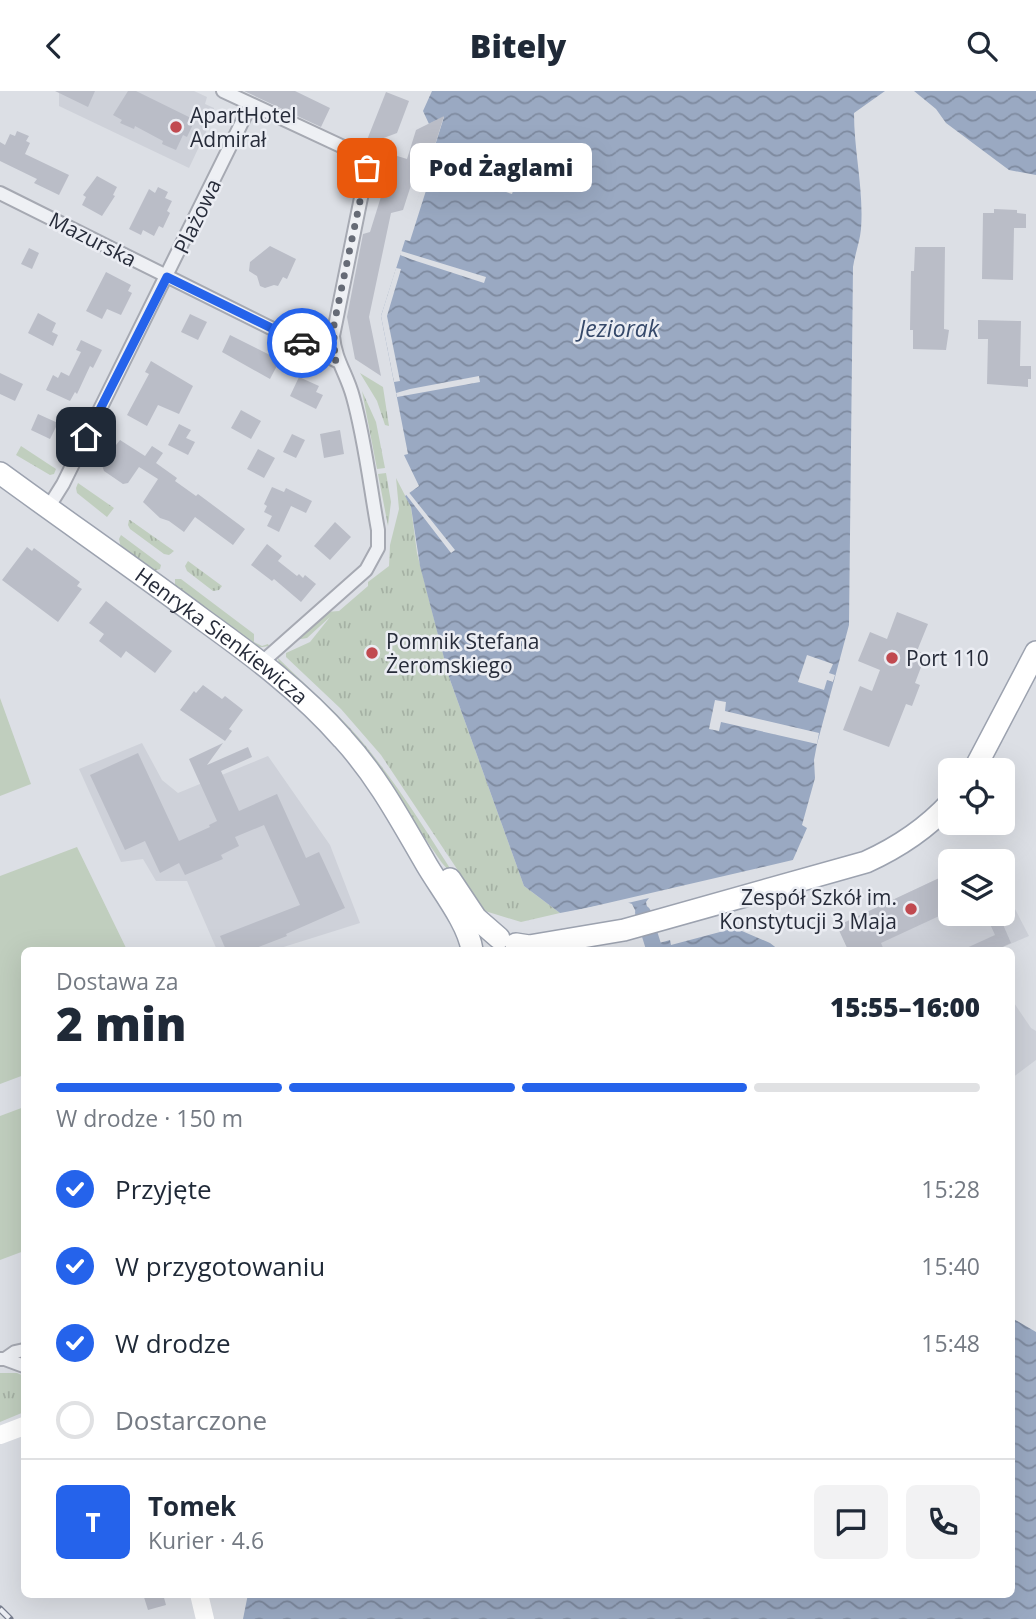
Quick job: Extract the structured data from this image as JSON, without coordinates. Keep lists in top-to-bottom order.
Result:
{
  "streets": {
    "main road": ["Henryka Sienkiewicza"],
    "street": ["Plażowa", "Mazurska"]
  },
  "crossings": [
    ["Plażowa", "Mazurska"],
    ["Plażowa", "Henryka Sienkiewicza"]
  ],
  "water": ["Jeziorak"],
  "places": [
    "ApartHotel Admirał",
    "Pod Żaglami",
    "Pomnik Stefana Żeromskiego",
    "Port 110",
    "Zespół Szkół im. Konstytucji 3 Maja"
  ],
  "page": {
    "header": "Bitely",
    "bubble": "Pod Żaglami",
    "heading": ["2 min", "Dostawa za", "15:55–16:00"],
    "panel": ["Tomek", "Kurier · 4.6"],
    "bar": "W drodze · 150 m",
    "list": [
      ["Przyjęte", "15:28"],
      ["W przygotowaniu", "15:40"],
      ["W drodze", "15:48"],
      "Dostarczone"
    ],
    "round": "T"
  }
}
